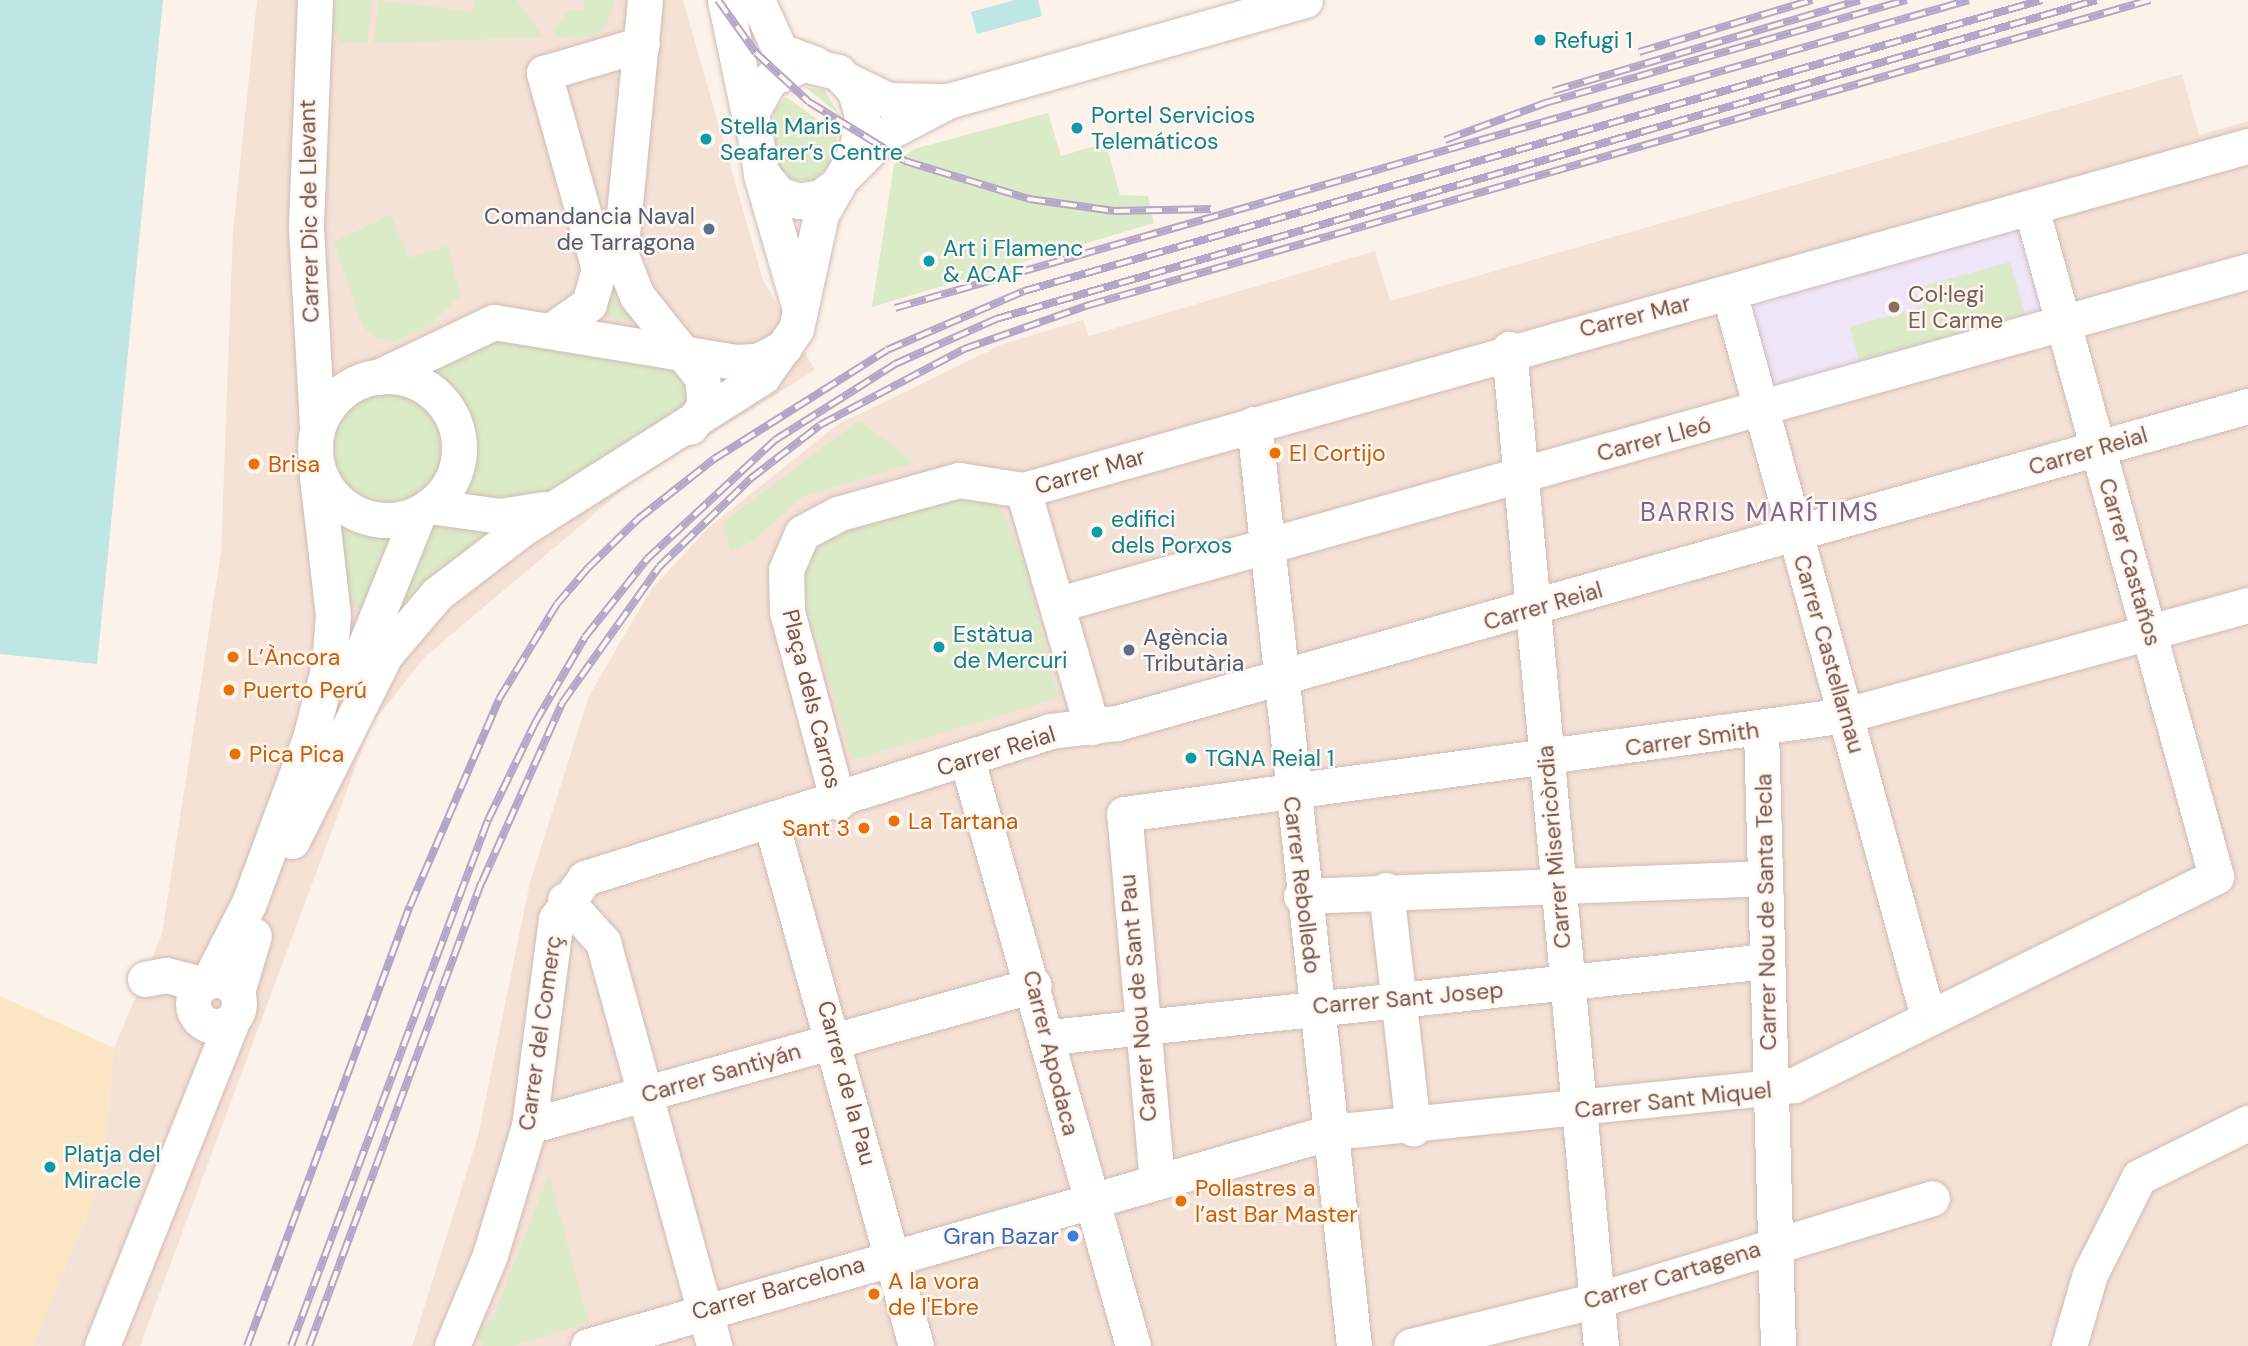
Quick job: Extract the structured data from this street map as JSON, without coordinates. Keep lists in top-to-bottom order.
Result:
{
  "streets": {
    "street": [
      "Carrer Dic de Llevant",
      "Carrer Mar",
      "Carrer Lleó",
      "Carrer Reial",
      "Carrer Castaños",
      "Carrer Castellarnau",
      "Plaça dels Carros",
      "Carrer Smith",
      "Carrer Misericòrdia",
      "Carrer Rebolledo",
      "Carrer Nou de Santa Tecla",
      "Carrer Nou de Sant Pau",
      "Carrer Sant Josep",
      "Carrer del Comerç",
      "Carrer Apodaca",
      "Carrer Santiyán",
      "Carrer de la Pau",
      "Carrer Sant Miquel",
      "Carrer Cartagena",
      "Carrer Barcelona"
    ]
  },
  "crossings": [
    ["Carrer Mar", "Carrer Castaños"],
    ["Carrer Mar", "Carrer Castellarnau"],
    ["Carrer Mar", "Plaça dels Carros"],
    ["Carrer Mar", "Carrer Misericòrdia"],
    ["Carrer Mar", "Carrer Rebolledo"],
    ["Carrer Lleó", "Carrer Castaños"],
    ["Carrer Lleó", "Carrer Castellarnau"],
    ["Carrer Lleó", "Carrer Misericòrdia"],
    ["Carrer Lleó", "Carrer Rebolledo"],
    ["Carrer Reial", "Carrer Castaños"],
    ["Carrer Reial", "Carrer Castellarnau"],
    ["Carrer Reial", "Plaça dels Carros"],
    ["Carrer Reial", "Carrer Misericòrdia"],
    ["Carrer Reial", "Carrer Rebolledo"],
    ["Carrer Reial", "Carrer del Comerç"],
    ["Carrer Reial", "Carrer Apodaca"],
    ["Carrer Reial", "Carrer de la Pau"],
    ["Carrer Castaños", "Carrer Smith"],
    ["Carrer Castaños", "Carrer Sant Miquel"],
    ["Carrer Castellarnau", "Carrer Smith"],
    ["Carrer Castellarnau", "Carrer Sant Miquel"],
    ["Carrer Smith", "Carrer Misericòrdia"],
    ["Carrer Smith", "Carrer Rebolledo"],
    ["Carrer Smith", "Carrer Nou de Santa Tecla"],
    ["Carrer Smith", "Carrer Nou de Sant Pau"],
    ["Carrer Misericòrdia", "Carrer Sant Josep"],
    ["Carrer Misericòrdia", "Carrer Sant Miquel"],
    ["Carrer Misericòrdia", "Carrer Cartagena"],
    ["Carrer Rebolledo", "Carrer Sant Josep"],
    ["Carrer Rebolledo", "Carrer Sant Miquel"],
    ["Carrer Nou de Santa Tecla", "Carrer Sant Josep"],
    ["Carrer Nou de Santa Tecla", "Carrer Sant Miquel"],
    ["Carrer Nou de Santa Tecla", "Carrer Cartagena"],
    ["Carrer Nou de Sant Pau", "Carrer Sant Josep"],
    ["Carrer Nou de Sant Pau", "Carrer Sant Miquel"],
    ["Carrer Sant Josep", "Carrer Apodaca"],
    ["Carrer del Comerç", "Carrer Santiyán"],
    ["Carrer Apodaca", "Carrer Santiyán"],
    ["Carrer Apodaca", "Carrer Sant Miquel"],
    ["Carrer Apodaca", "Carrer Barcelona"],
    ["Carrer Santiyán", "Carrer de la Pau"],
    ["Carrer de la Pau", "Carrer Barcelona"],
    ["Carrer Sant Miquel", "Carrer Barcelona"]
  ],
  "districts": ["BARRIS MARÍTIMS"],
  "places": [
    "Refugi 1",
    "Portel Servicios Telemáticos",
    "Stella Maris Seafarer’s Centre",
    "Comandancia Naval de Tarragona",
    "Art i Flamenc & ACAF",
    "Col·legi El Carme",
    "El Cortijo",
    "Brisa",
    "edifici dels Porxos",
    "Estàtua de Mercuri",
    "Agència Tributària",
    "L’Àncora",
    "Puerto Perú",
    "Pica Pica",
    "TGNA Reial 1",
    "La Tartana",
    "Sant 3",
    "Platja del Miracle",
    "Pollastres a l’ast Bar Master",
    "Gran Bazar",
    "A la vora de l'Ebre"
  ]
}
